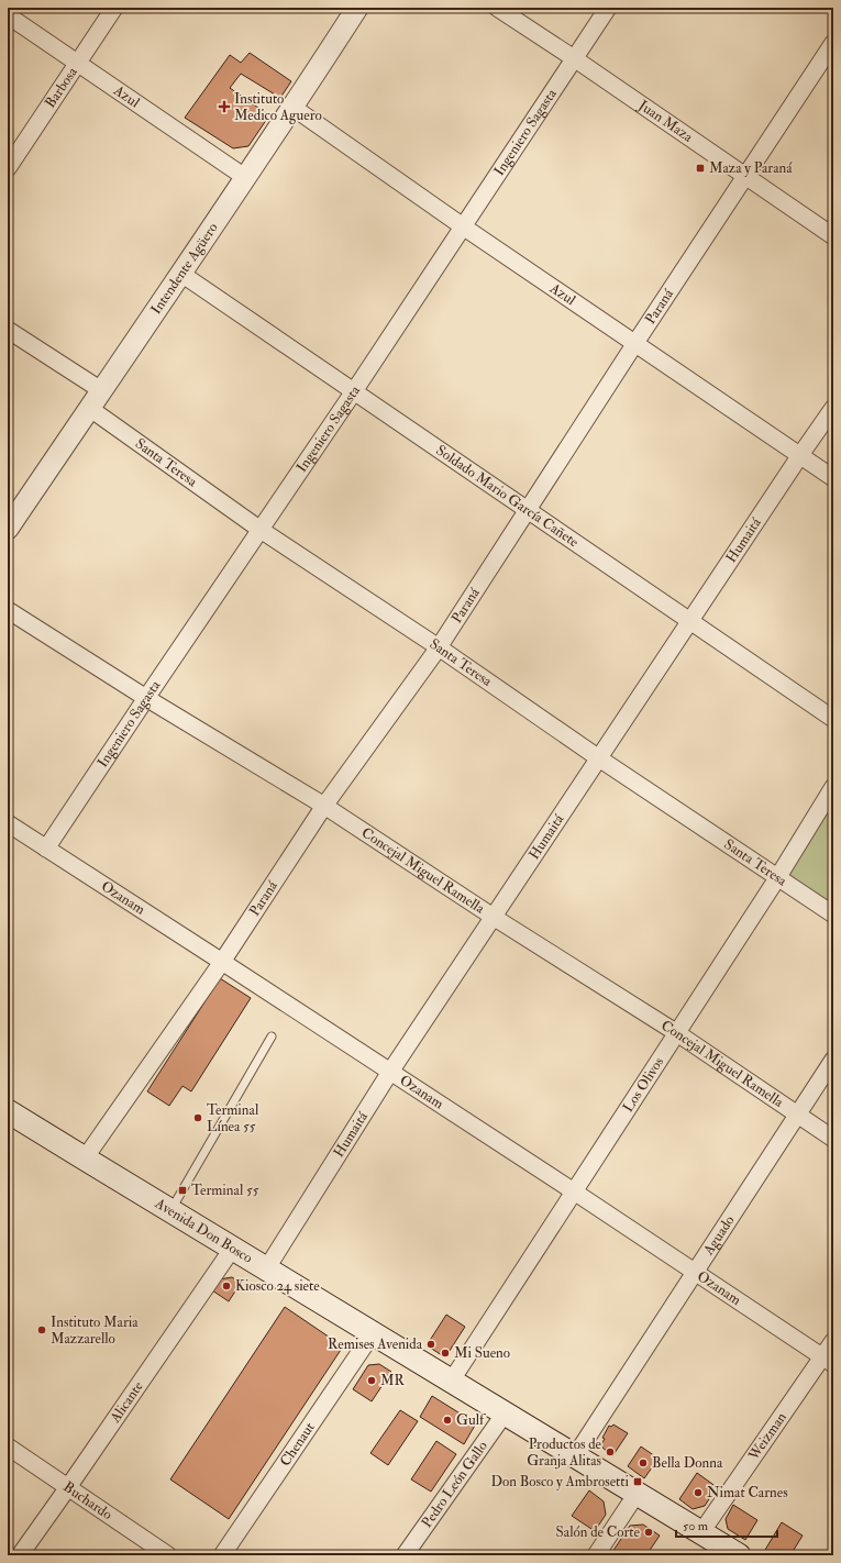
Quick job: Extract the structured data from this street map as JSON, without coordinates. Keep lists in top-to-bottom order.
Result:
{
  "streets": {
    "main road": ["Avenida Don Bosco"],
    "street": [
      "Barbosa",
      "Azul",
      "Juan Maza",
      "Ingeniero Sagasta",
      "Intendente Agüero",
      "Paraná",
      "Santa Teresa",
      "Soldado Mario García Cañete",
      "Humaitá",
      "Concejal Miguel Ramella",
      "Ozanam",
      "Los Olivos",
      "Aguado",
      "Alicante",
      "Weizman",
      "Chenaut",
      "Pedro León Gallo",
      "Buchardo"
    ]
  },
  "crossings": [
    ["Barbosa", "Azul"],
    ["Azul", "Ingeniero Sagasta"],
    ["Azul", "Intendente Agüero"],
    ["Azul", "Paraná"],
    ["Azul", "Humaitá"],
    ["Juan Maza", "Ingeniero Sagasta"],
    ["Juan Maza", "Paraná"],
    ["Ingeniero Sagasta", "Santa Teresa"],
    ["Ingeniero Sagasta", "Soldado Mario García Cañete"],
    ["Ingeniero Sagasta", "Concejal Miguel Ramella"],
    ["Ingeniero Sagasta", "Ozanam"],
    ["Intendente Agüero", "Santa Teresa"],
    ["Intendente Agüero", "Soldado Mario García Cañete"],
    ["Paraná", "Santa Teresa"],
    ["Paraná", "Soldado Mario García Cañete"],
    ["Paraná", "Concejal Miguel Ramella"],
    ["Paraná", "Ozanam"],
    ["Paraná", "Avenida Don Bosco"],
    ["Santa Teresa", "Humaitá"],
    ["Santa Teresa", "Los Olivos"],
    ["Soldado Mario García Cañete", "Humaitá"],
    ["Humaitá", "Concejal Miguel Ramella"],
    ["Humaitá", "Ozanam"],
    ["Humaitá", "Avenida Don Bosco"],
    ["Concejal Miguel Ramella", "Los Olivos"],
    ["Concejal Miguel Ramella", "Aguado"],
    ["Ozanam", "Los Olivos"],
    ["Ozanam", "Aguado"],
    ["Ozanam", "Weizman"],
    ["Los Olivos", "Avenida Don Bosco"],
    ["Avenida Don Bosco", "Aguado"],
    ["Avenida Don Bosco", "Alicante"],
    ["Avenida Don Bosco", "Weizman"],
    ["Avenida Don Bosco", "Chenaut"],
    ["Avenida Don Bosco", "Pedro León Gallo"],
    ["Alicante", "Buchardo"]
  ],
  "places": {
    "health": ["Instituto Medico Aguero"],
    "transit": ["Maza y Paraná", "Terminal 55", "Don Bosco y Ambrosetti"],
    "other": [
      "Terminal Línea 55",
      "Kiosco 24 siete",
      "Instituto Maria Mazzarello",
      "Remises Avenida",
      "Mi Sueno",
      "MR",
      "Gulf",
      "Productos de Granja Alitas",
      "Bella Donna",
      "Nimat Carnes",
      "Salón de Corte"
    ]
  },
  "scale_bar": "50 m"
}
